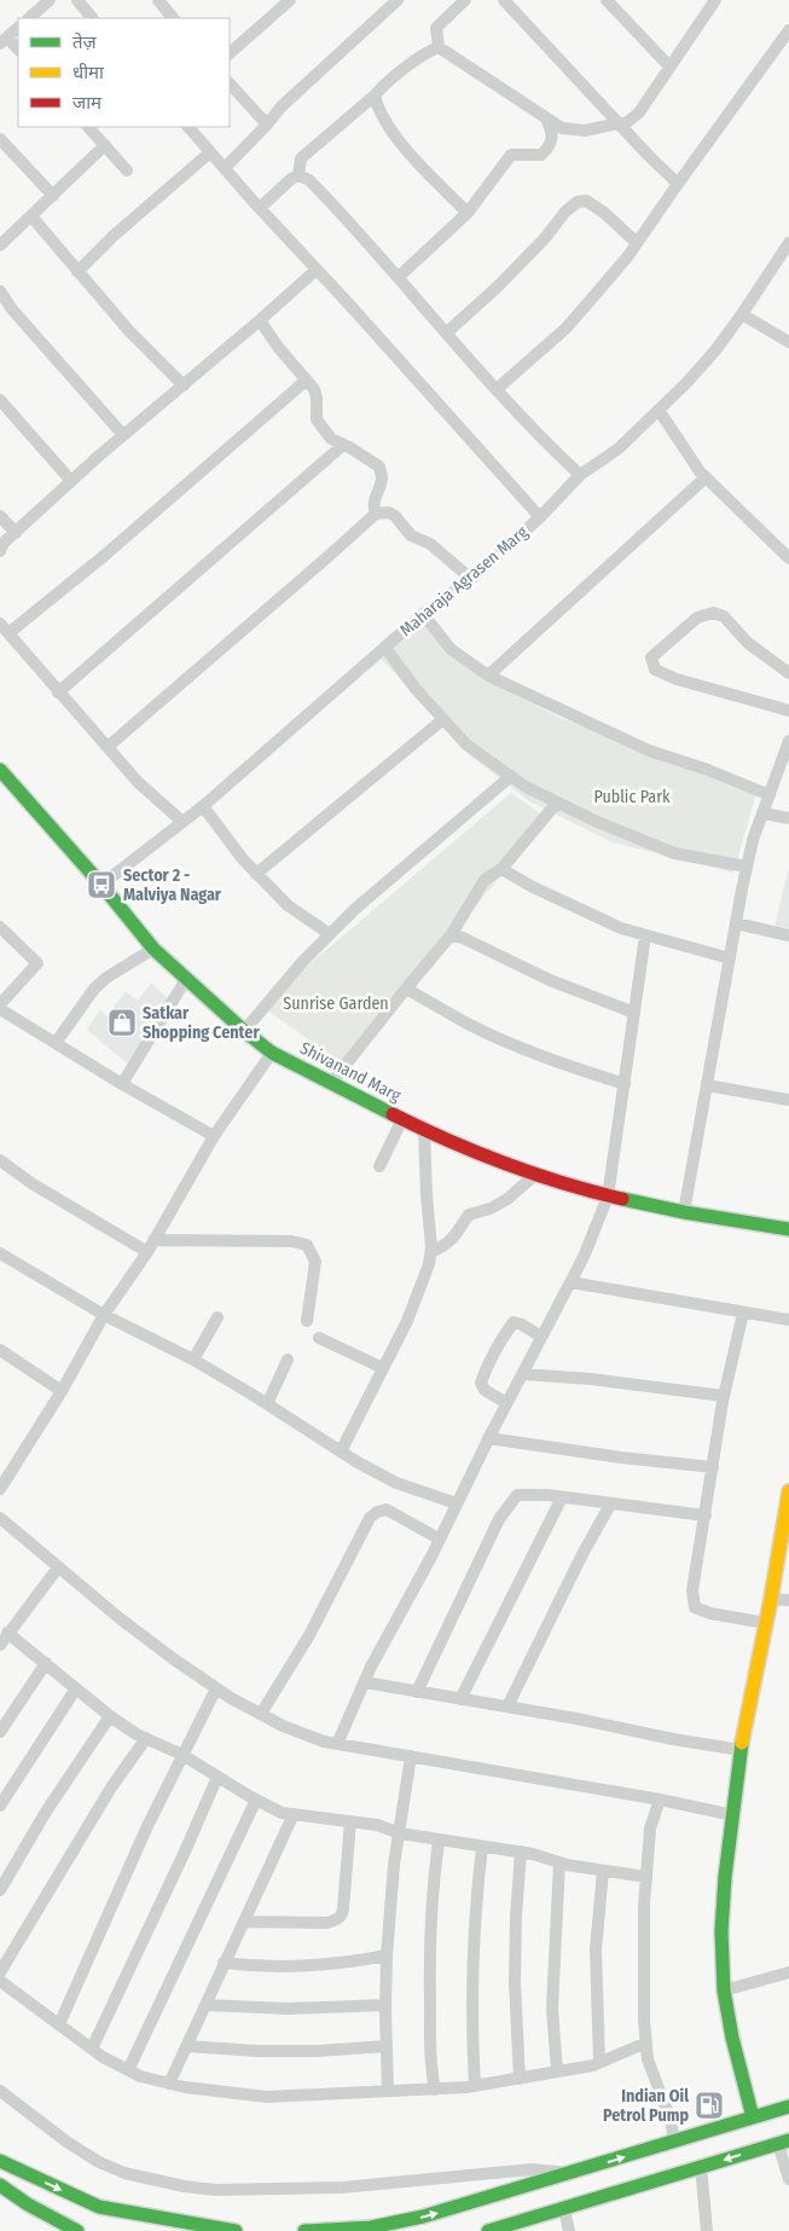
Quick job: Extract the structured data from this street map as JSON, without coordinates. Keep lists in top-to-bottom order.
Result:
{
  "streets": {
    "street": ["Maharaja Agrasen Marg", "Shivanand Marg"]
  },
  "crossings": [
    ["Maharaja Agrasen Marg", "Shivanand Marg"]
  ],
  "parks": ["Public Park", "Sunrise Garden"],
  "places": {
    "bus stop": ["Sector 2 - Malviya Nagar"],
    "shop": ["Satkar Shopping Center"],
    "fuel station": ["Indian Oil Petrol Pump"]
  },
  "legend": ["तेज़", "धीमा", "जाम"]
}
